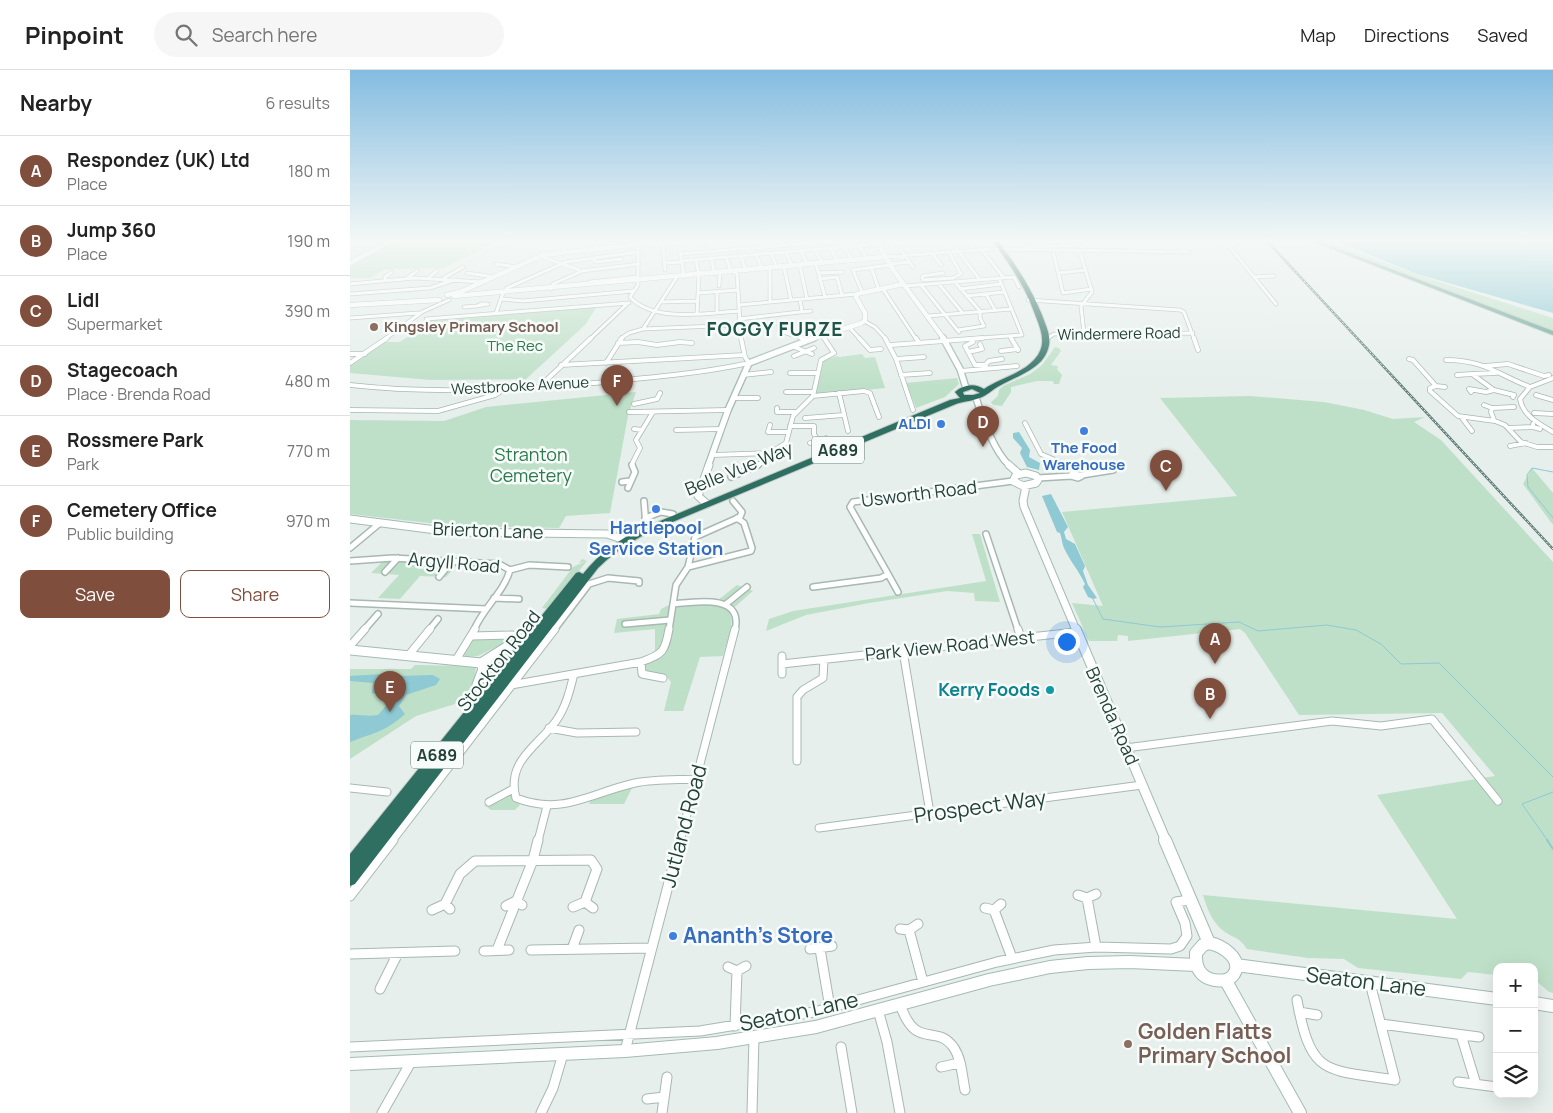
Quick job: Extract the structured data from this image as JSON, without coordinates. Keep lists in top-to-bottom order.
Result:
{
  "streets": {
    "highway": ["A689", "Belle Vue Way", "Stockton Road"],
    "street": [
      "Windermere Road",
      "Westbrooke Avenue",
      "Usworth Road",
      "Brierton Lane",
      "Argyll Road",
      "Park View Road West",
      "Brenda Road",
      "Prospect Way",
      "Jutland Road",
      "Seaton Lane"
    ]
  },
  "crossings": [
    ["Windermere Road", "A689"],
    ["A689", "Stockton Road"],
    ["Belle Vue Way", "Stockton Road"],
    ["Brierton Lane", "Stockton Road"],
    ["Park View Road West", "Brenda Road"],
    ["Brenda Road", "Prospect Way"],
    ["Brenda Road", "Seaton Lane"],
    ["Jutland Road", "Seaton Lane"]
  ],
  "districts": ["FOGGY FURZE"],
  "parks": ["The Rec", "Stranton Cemetery"],
  "places": [
    "Kingsley Primary School",
    "ALDI",
    "The Food Warehouse",
    "Hartlepool Service Station",
    "Kerry Foods",
    "Ananth's Store",
    "Golden Flatts Primary School"
  ],
  "page": {
    "header": "Pinpoint",
    "search": "Search here",
    "nav": ["Map", "Directions", "Saved"],
    "heading": ["Nearby", "6 results"],
    "list": [
      {
        "mark": "A",
        "name": "Respondez (UK) Ltd",
        "note": "Place",
        "value": "180 m"
      },
      {
        "mark": "B",
        "name": "Jump 360",
        "note": "Place",
        "value": "190 m"
      },
      {
        "mark": "C",
        "name": "Lidl",
        "note": "Supermarket",
        "value": "390 m"
      },
      {
        "mark": "D",
        "name": "Stagecoach",
        "note": "Place · Brenda Road",
        "value": "480 m"
      },
      {
        "mark": "E",
        "name": "Rossmere Park",
        "note": "Park",
        "value": "770 m"
      },
      {
        "mark": "F",
        "name": "Cemetery Office",
        "note": "Public building",
        "value": "970 m"
      }
    ],
    "pins": [
      "F",
      "D",
      "C",
      "A",
      "E",
      "B"
    ],
    "buttons": ["Save", "Share"],
    "map_buttons": ["+", "−"]
  }
}
